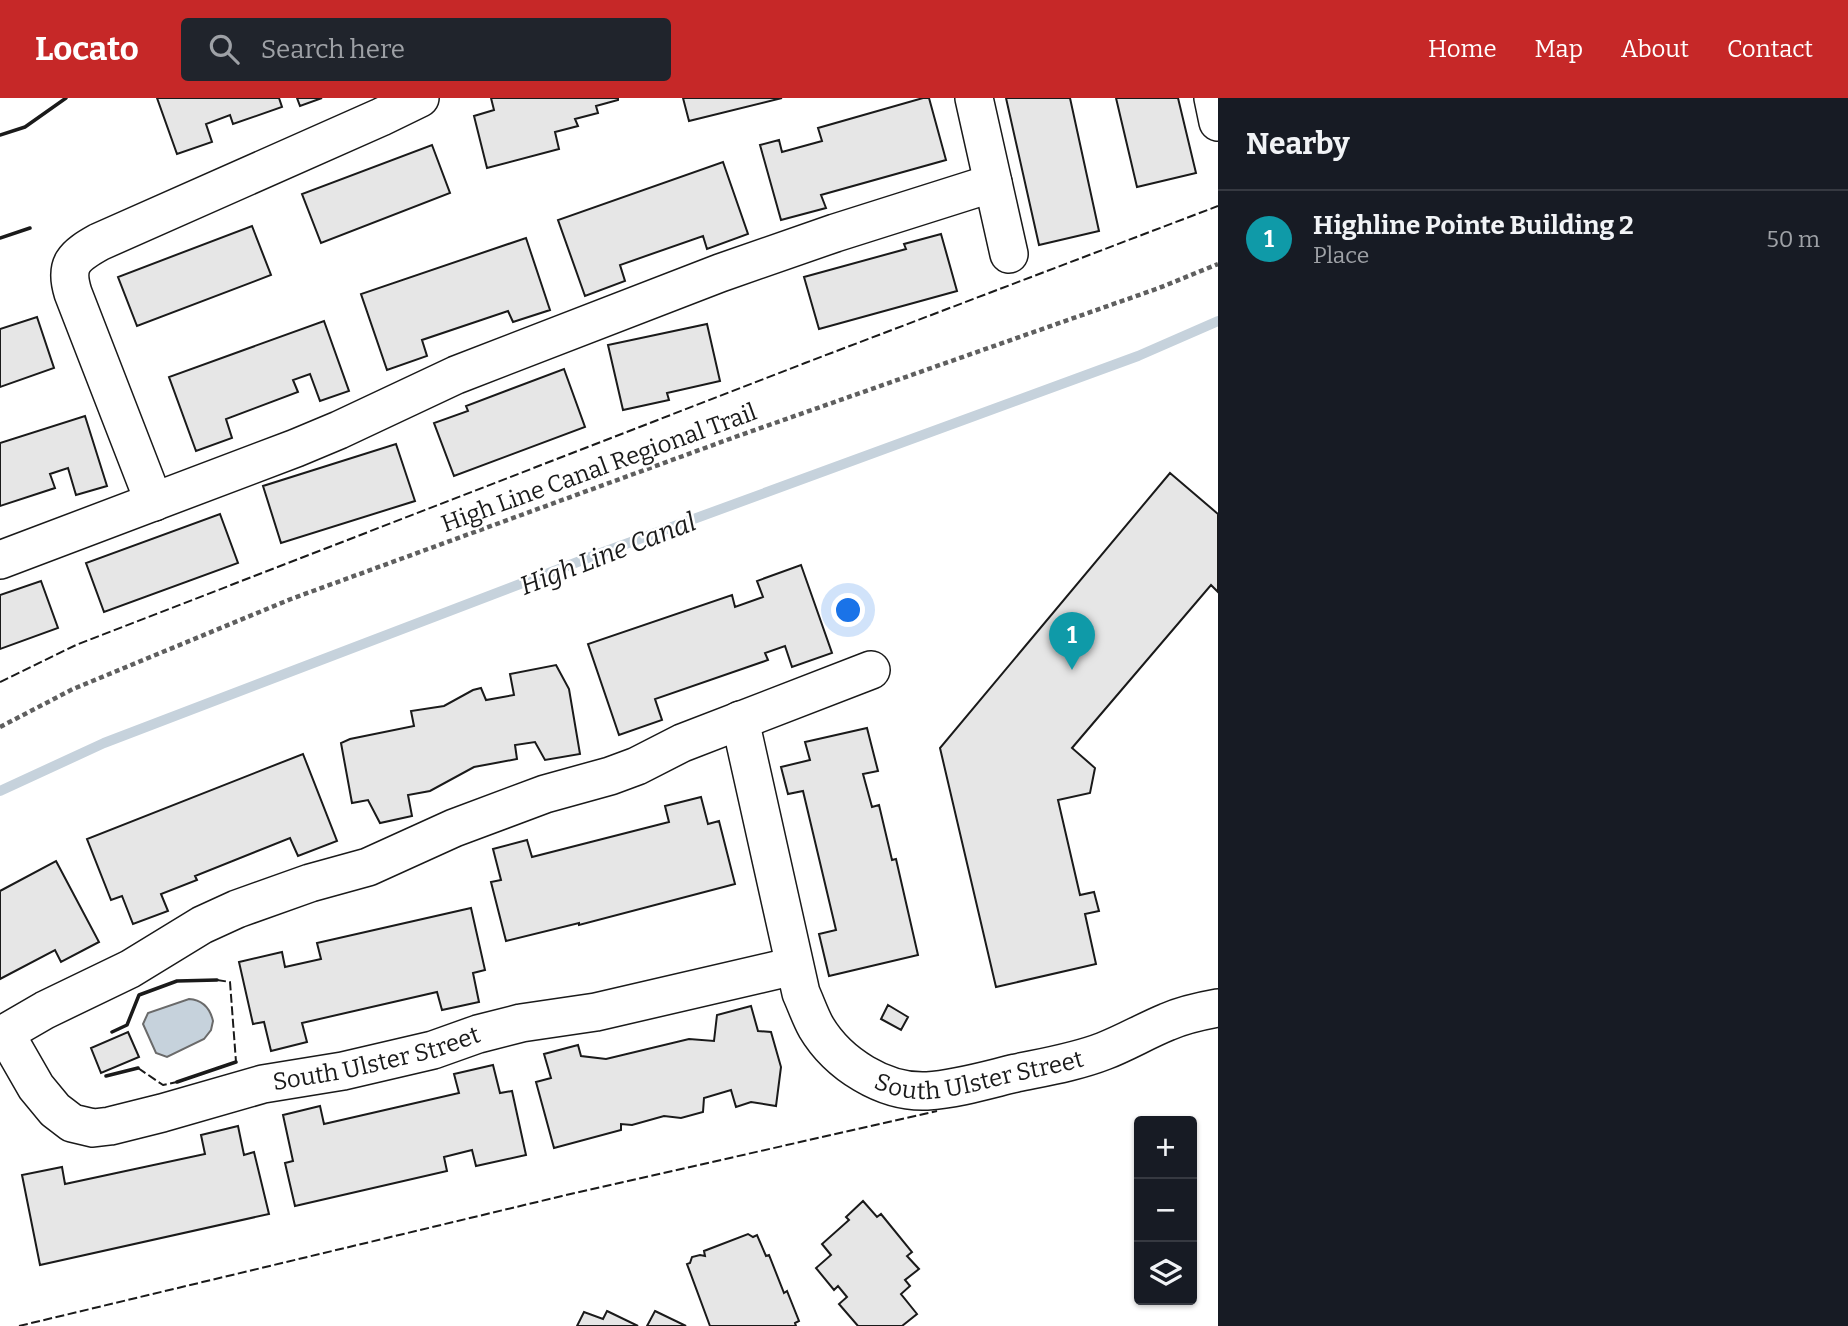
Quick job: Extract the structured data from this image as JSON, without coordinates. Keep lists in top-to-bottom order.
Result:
{
  "streets": {
    "street": ["South Ulster Street"],
    "path": ["High Line Canal Regional Trail"]
  },
  "water": ["High Line Canal"],
  "page": {
    "header": "Locato",
    "search": "Search here",
    "nav": [
      "Home",
      "Map",
      "About",
      "Contact"
    ],
    "heading": "Nearby",
    "list": [
      {
        "mark": "1",
        "name": "Highline Pointe Building 2",
        "note": "Place",
        "value": "50 m"
      }
    ],
    "pins": "1",
    "map_buttons": ["+", "−"]
  }
}
